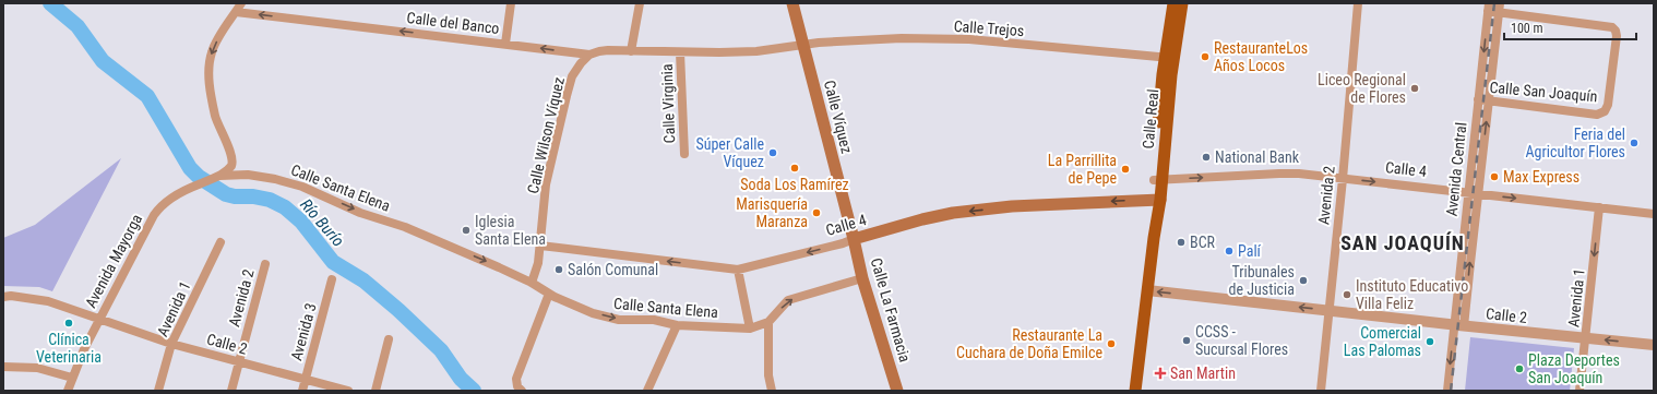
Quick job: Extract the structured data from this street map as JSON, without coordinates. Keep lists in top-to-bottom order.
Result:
{
  "streets": {
    "main road": [
      "Calle Víquez",
      "Calle Real",
      "Calle 4",
      "Calle La Farmacia"
    ],
    "street": [
      "Calle del Banco",
      "Calle Trejos",
      "Calle San Joaquín",
      "Calle Virginia",
      "Calle Wilson Víquez",
      "Avenida Central",
      "Calle Santa Elena",
      "Avenida 2",
      "Avenida Mayorga",
      "Avenida 1",
      "Calle 2",
      "Avenida 3"
    ]
  },
  "crossings": [
    ["Calle del Banco", "Calle Wilson Víquez"],
    ["Calle Trejos", "Calle Víquez"],
    ["Calle Trejos", "Calle Real"],
    ["Calle San Joaquín", "Avenida Central"],
    ["Calle Víquez", "Calle 4"],
    ["Calle Víquez", "Calle La Farmacia"],
    ["Calle Real", "Calle 4"],
    ["Calle Real", "Calle 2"],
    ["Calle Wilson Víquez", "Calle 4"],
    ["Calle Wilson Víquez", "Calle Santa Elena"],
    ["Calle 4", "Avenida Central"],
    ["Calle 4", "Avenida 2"],
    ["Calle 4", "Avenida 1"],
    ["Calle 4", "Calle La Farmacia"],
    ["Avenida Central", "Calle 2"],
    ["Calle Santa Elena", "Avenida Mayorga"],
    ["Calle Santa Elena", "Calle La Farmacia"],
    ["Avenida 2", "Calle 2"],
    ["Avenida Mayorga", "Calle 2"],
    ["Avenida 1", "Calle 2"],
    ["Calle 2", "Avenida 3"]
  ],
  "one_way": ["Calle del Banco", "Calle Santa Elena", "Avenida 1"],
  "districts": ["SAN JOAQUÍN"],
  "water": ["Río Burío"],
  "places": {
    "other": [
      "RestauranteLos Años Locos",
      "Liceo Regional de Flores",
      "Feria del Agricultor Flores",
      "Súper Calle Víquez",
      "National Bank",
      "Soda Los Ramírez",
      "La Parrillita de Pepe",
      "Max Express",
      "Marisquería Maranza",
      "Iglesia Santa Elena",
      "BCR",
      "Palí",
      "Salón Comunal",
      "Tribunales de Justicia",
      "Instituto Educativo Villa Feliz",
      "Clínica Veterinaria",
      "CCSS - Sucursal Flores",
      "Comercial Las Palomas",
      "Restaurante La Cuchara de Doña Emilce",
      "Plaza Deportes San Joaquín"
    ],
    "health": ["San Martin"]
  },
  "scale_bar": "100 m"
}
